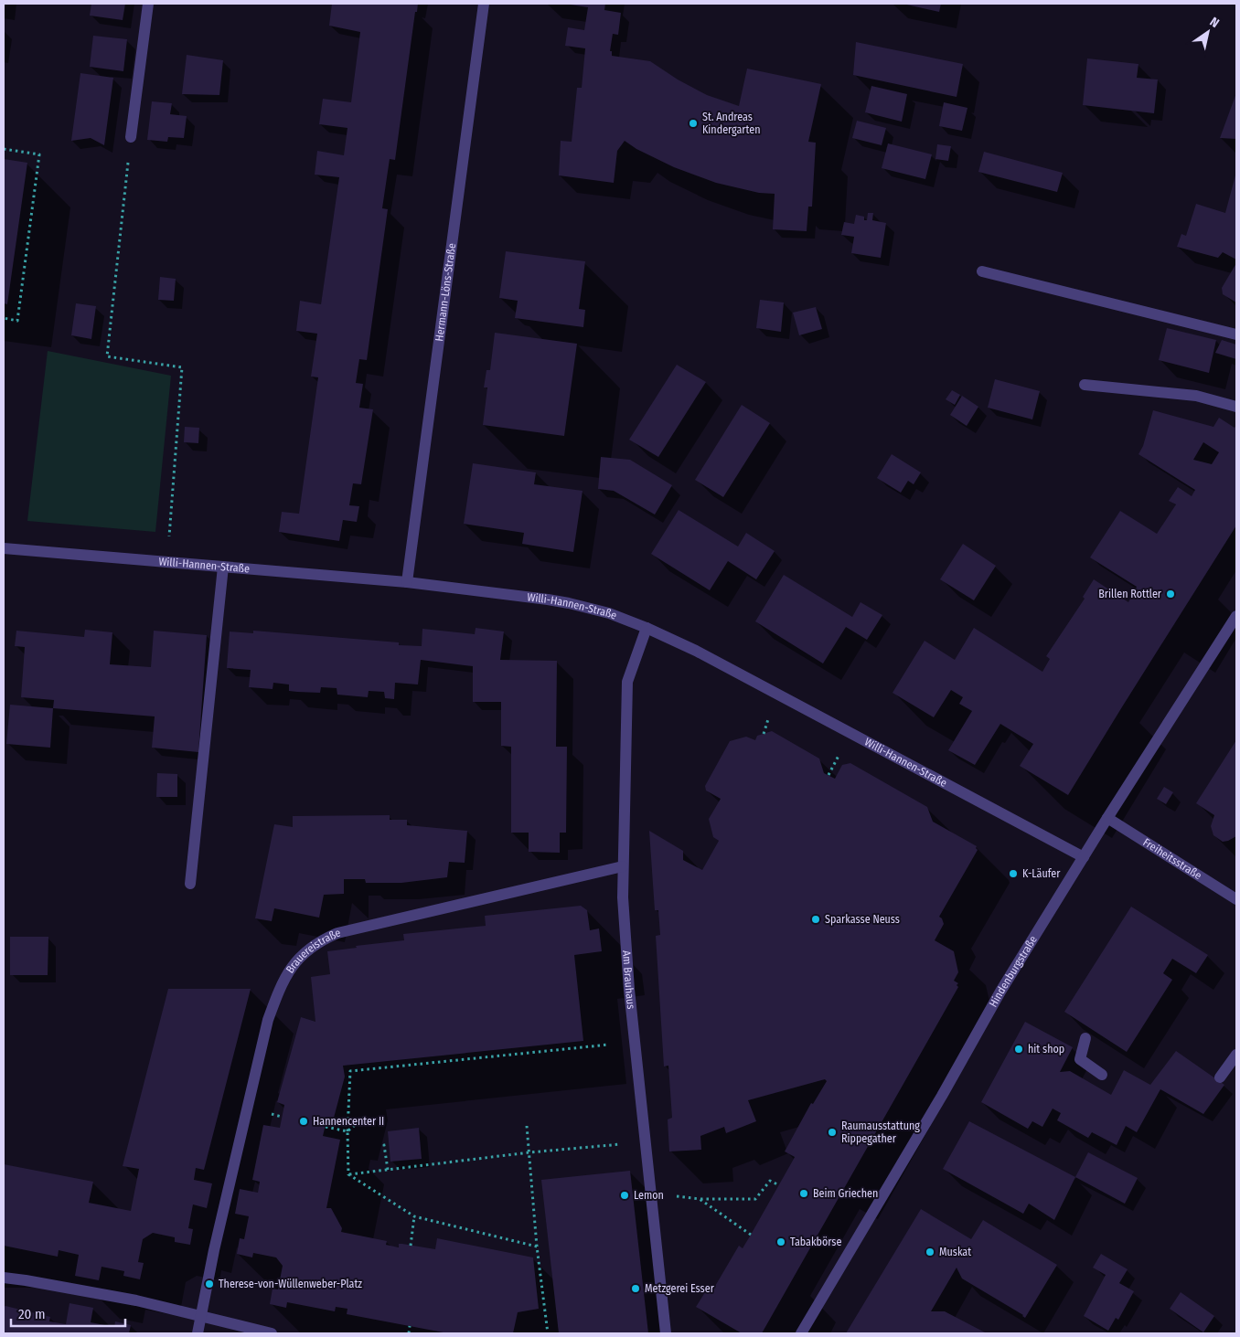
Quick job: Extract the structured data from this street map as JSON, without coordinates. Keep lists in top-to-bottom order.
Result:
{
  "streets": {
    "street": [
      "Hermann-Löns-Straße",
      "Willi-Hannen-Straße",
      "Freiheitsstraße",
      "Brauereistraße",
      "Hindenburgstraße",
      "Am Brauhaus"
    ]
  },
  "crossings": [
    ["Hermann-Löns-Straße", "Willi-Hannen-Straße"],
    ["Willi-Hannen-Straße", "Hindenburgstraße"],
    ["Willi-Hannen-Straße", "Am Brauhaus"],
    ["Freiheitsstraße", "Hindenburgstraße"],
    ["Brauereistraße", "Am Brauhaus"]
  ],
  "places": [
    "St. Andreas Kindergarten",
    "Brillen Rottler",
    "K-Läufer",
    "Sparkasse Neuss",
    "hit shop",
    "Hannencenter II",
    "Raumausstattung Rippegather",
    "Beim Griechen",
    "Lemon",
    "Tabakbörse",
    "Muskat",
    "Therese-von-Wüllenweber-Platz",
    "Metzgerei Esser"
  ],
  "scale_bar": "20 m",
  "north": "top right"
}
